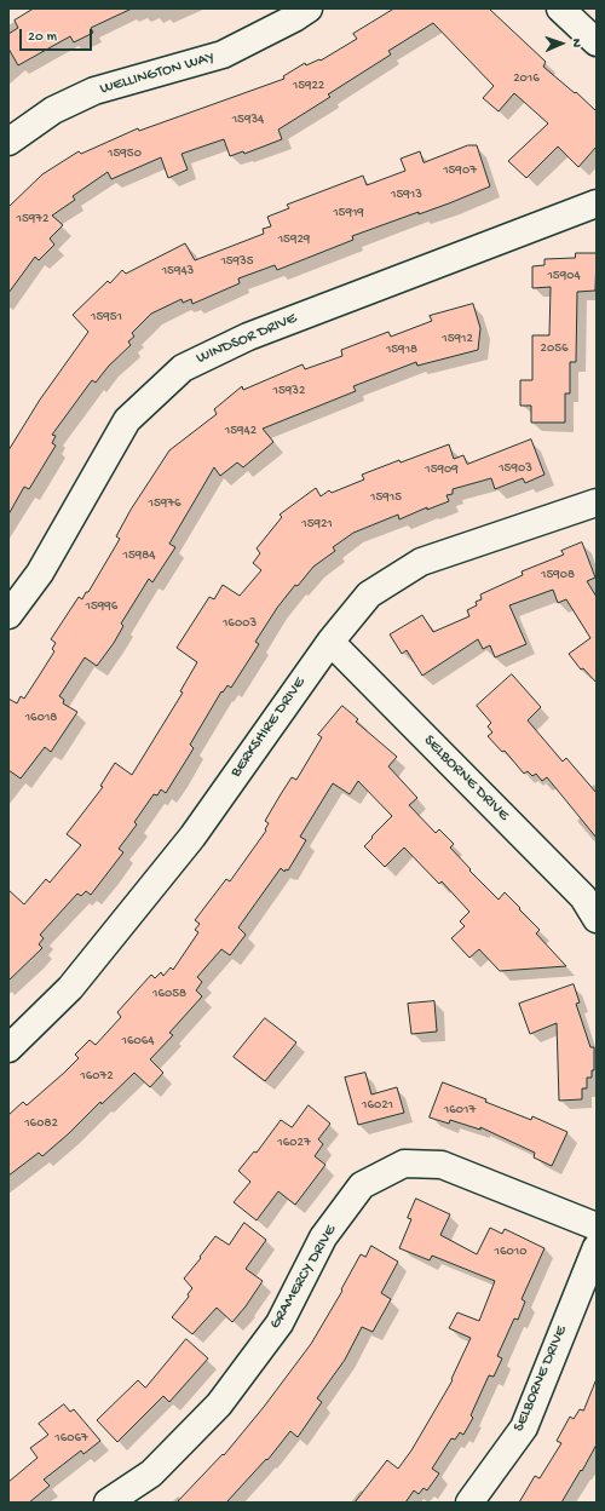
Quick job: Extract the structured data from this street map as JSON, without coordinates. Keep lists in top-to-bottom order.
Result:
{
  "streets": {
    "street": [
      "WELLINGTON WAY",
      "WINDSOR DRIVE",
      "BERKSHIRE DRIVE",
      "SELBORNE DRIVE",
      "GRAMERCY DRIVE"
    ]
  },
  "crossings": [
    ["BERKSHIRE DRIVE", "SELBORNE DRIVE"]
  ],
  "house_numbers": [
    "2016",
    "15922",
    "15934",
    "15950",
    "15907",
    "15913",
    "15919",
    "15972",
    "15929",
    "15935",
    "15943",
    "15904",
    "15951",
    "15912",
    "2056",
    "15918",
    "15932",
    "15942",
    "15903",
    "15909",
    "15915",
    "15976",
    "15921",
    "15984",
    "15908",
    "15996",
    "16003",
    "16018",
    "16058",
    "16064",
    "16072",
    "16021",
    "16017",
    "16082",
    "16027",
    "16010",
    "16067"
  ],
  "scale_bar": "20 m",
  "north": "right"
}
